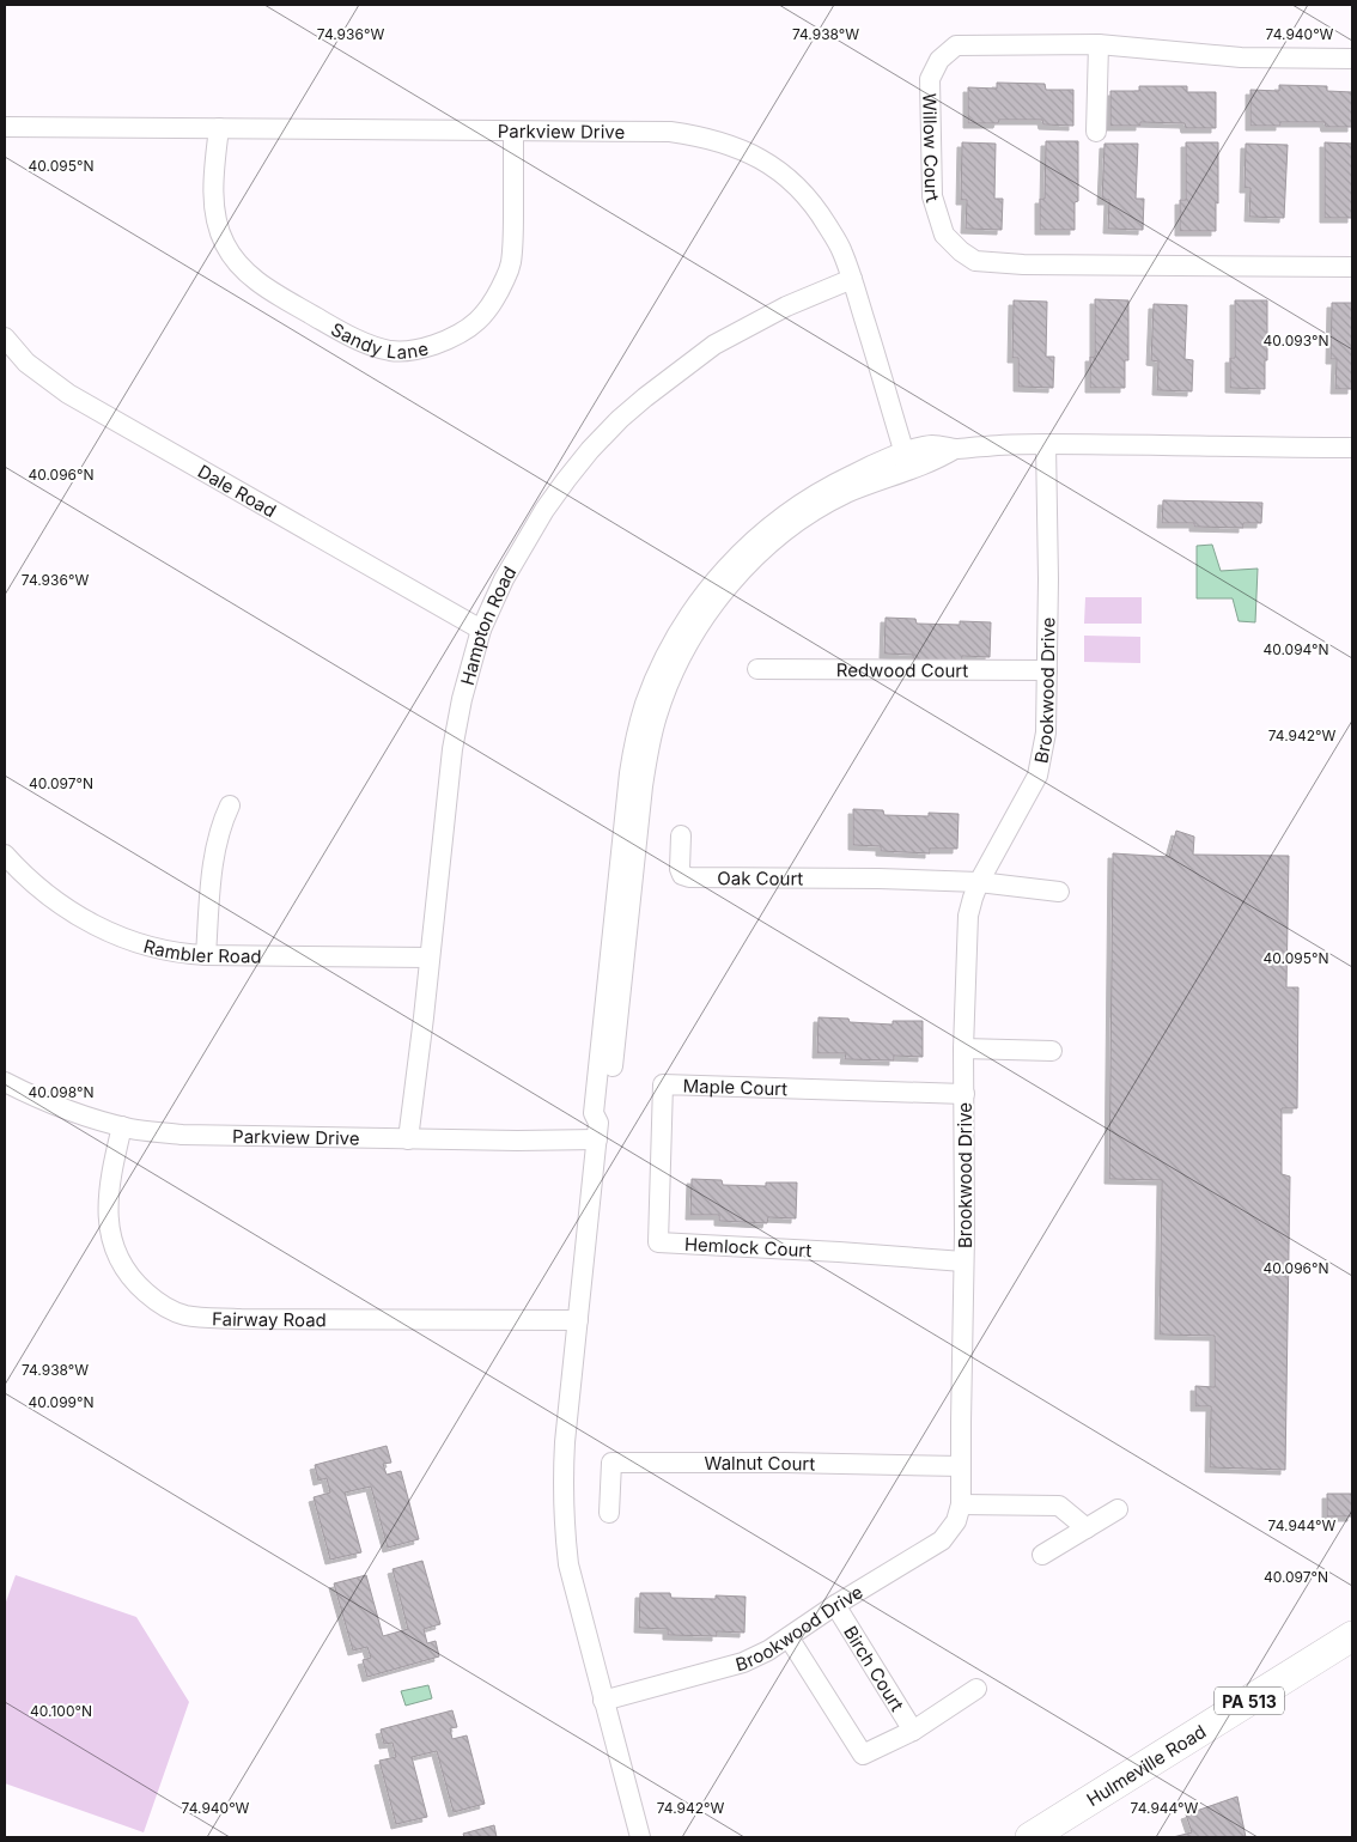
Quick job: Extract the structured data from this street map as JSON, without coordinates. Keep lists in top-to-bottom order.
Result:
{
  "streets": {
    "main road": ["PA 513", "Hulmeville Road"],
    "street": [
      "Parkview Drive",
      "Willow Court",
      "Sandy Lane",
      "Dale Road",
      "Hampton Road",
      "Redwood Court",
      "Brookwood Drive",
      "Oak Court",
      "Rambler Road",
      "Maple Court",
      "Hemlock Court",
      "Fairway Road",
      "Walnut Court",
      "Birch Court"
    ]
  },
  "crossings": [
    ["Parkview Drive", "Sandy Lane"],
    ["Parkview Drive", "Hampton Road"],
    ["Parkview Drive", "Fairway Road"],
    ["Dale Road", "Hampton Road"],
    ["Hampton Road", "Rambler Road"],
    ["Redwood Court", "Brookwood Drive"],
    ["Brookwood Drive", "Oak Court"],
    ["Brookwood Drive", "Maple Court"],
    ["Brookwood Drive", "Hemlock Court"],
    ["Brookwood Drive", "Walnut Court"],
    ["Brookwood Drive", "Birch Court"],
    ["Maple Court", "Hemlock Court"]
  ],
  "coordinates": [
    "74.938°W",
    "74.936°W",
    "74.940°W",
    "40.095°N",
    "40.093°N",
    "40.096°N",
    "40.094°N",
    "74.942°W",
    "40.097°N",
    "40.098°N",
    "40.099°N",
    "74.944°W",
    "40.100°N"
  ]
}
